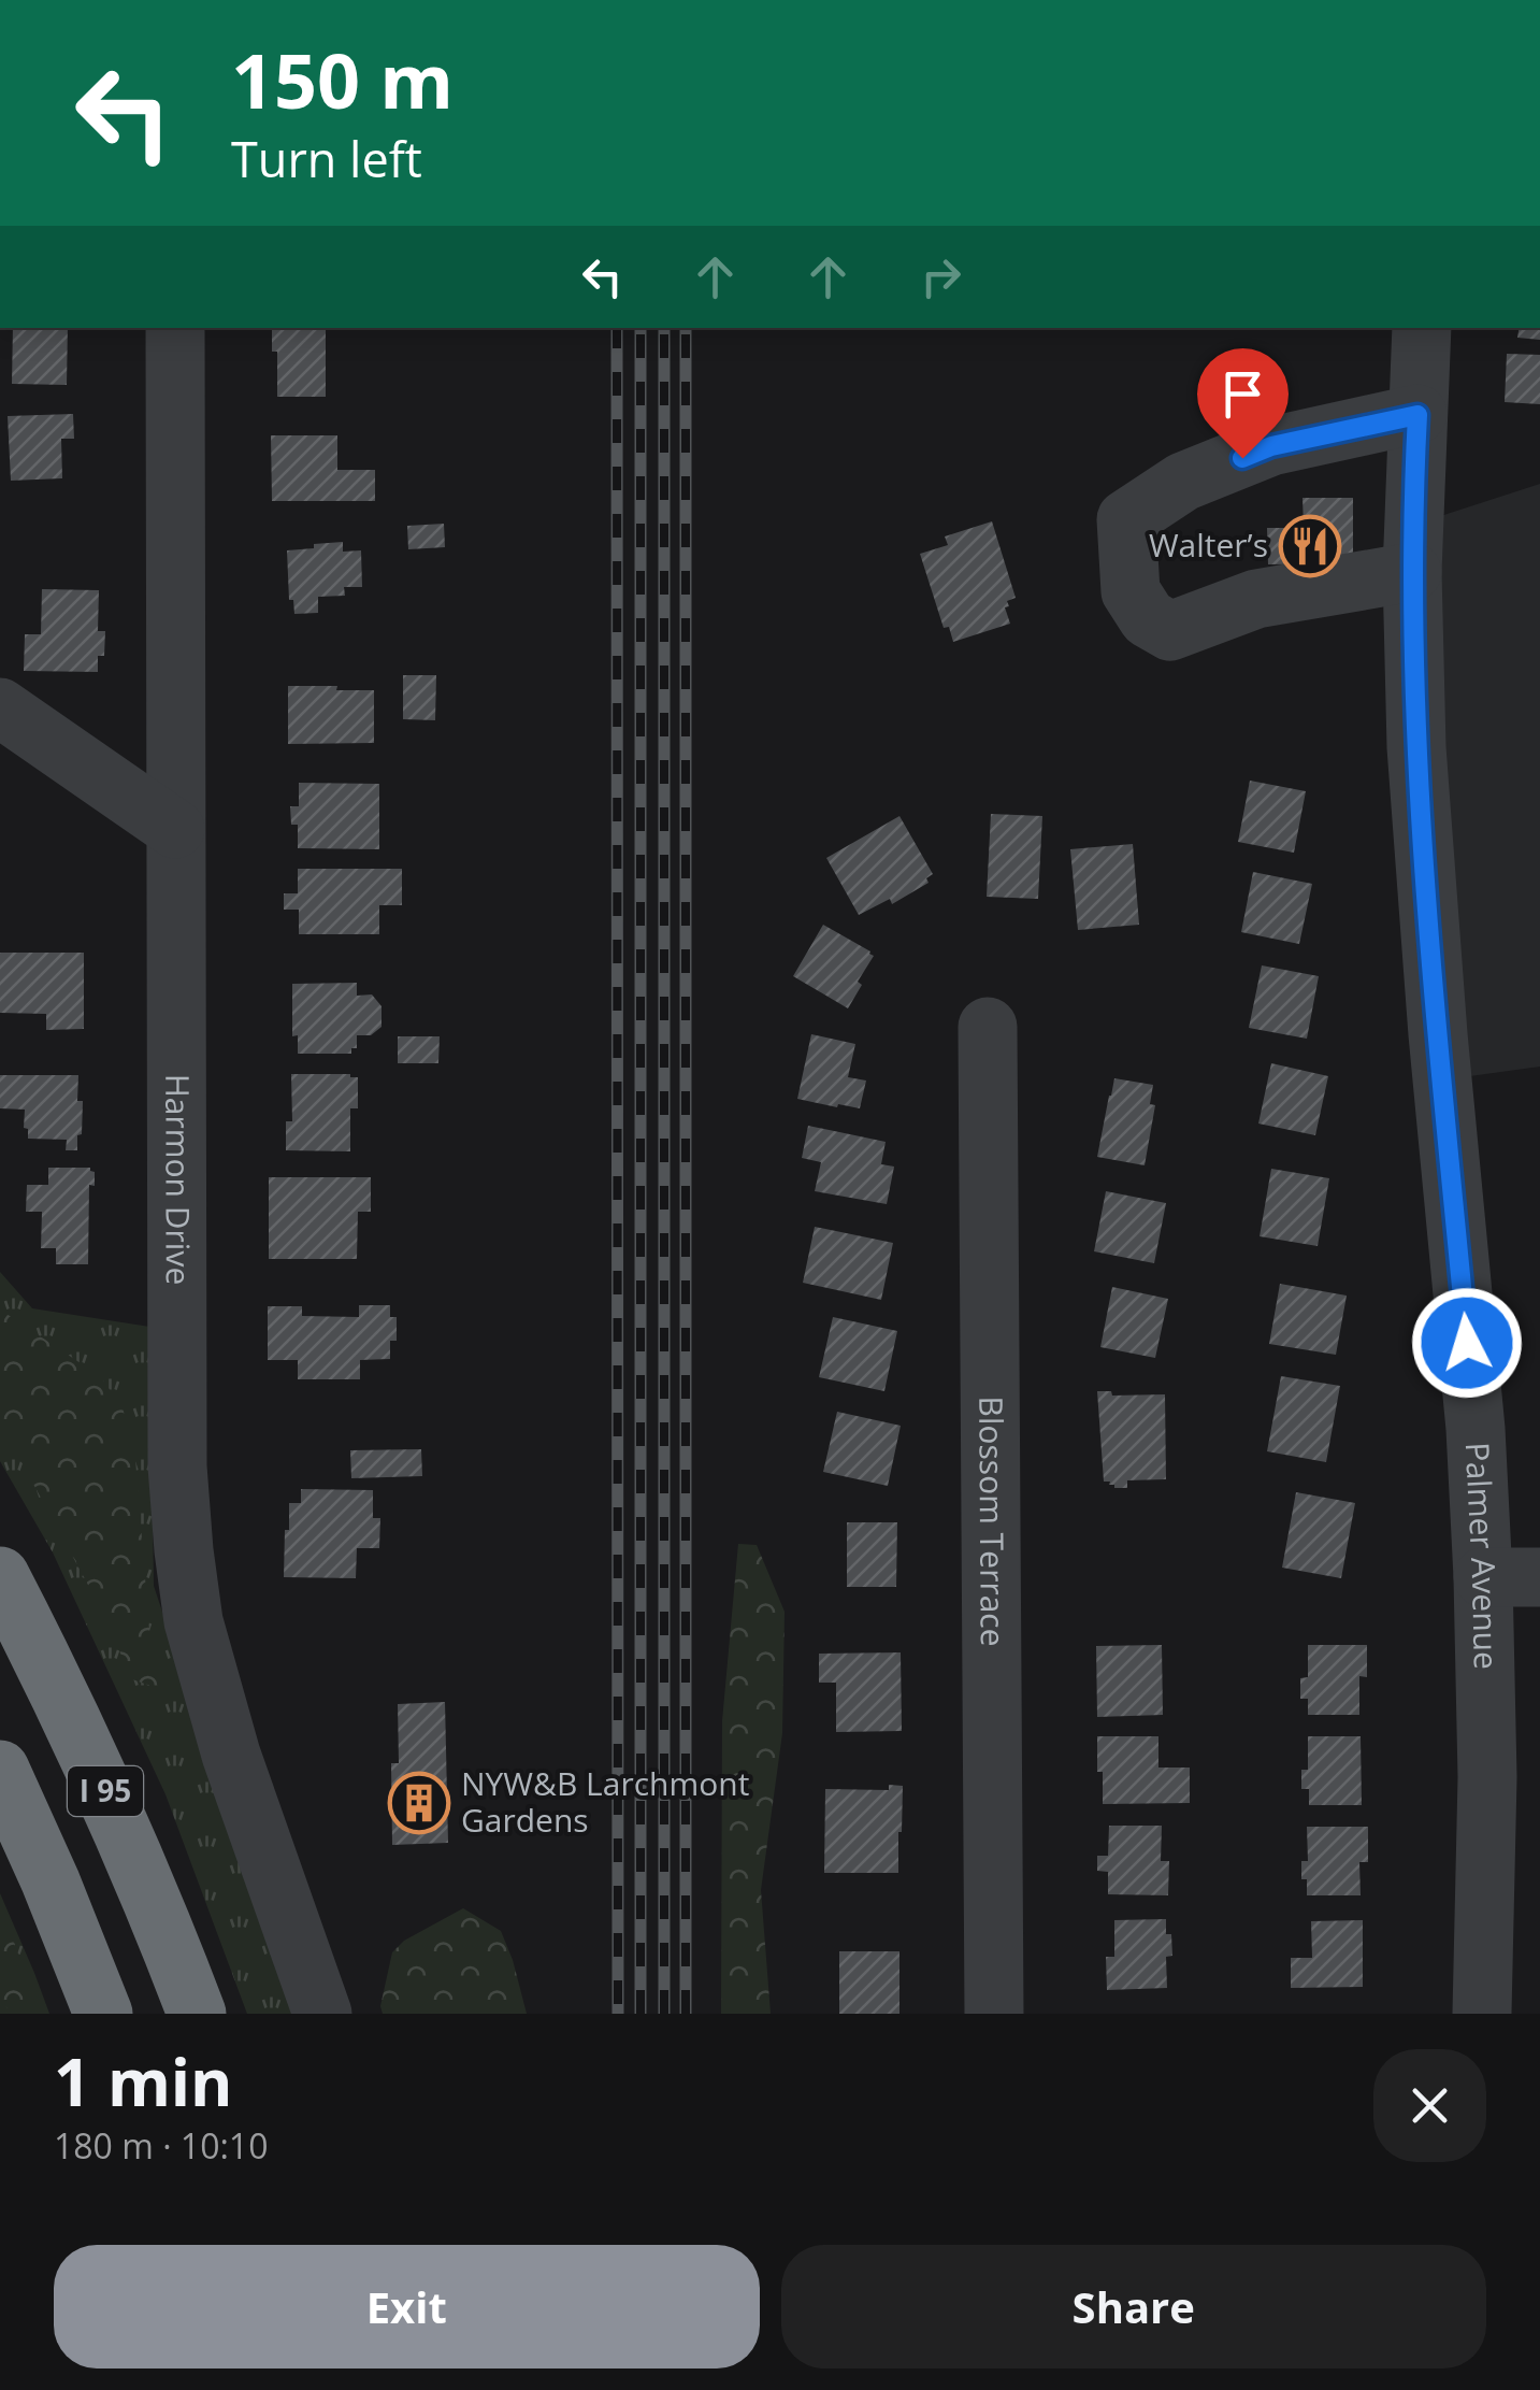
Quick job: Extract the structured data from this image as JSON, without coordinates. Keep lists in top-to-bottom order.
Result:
{
  "streets": {
    "highway": ["I 95"],
    "street": ["Harmon Drive", "Blossom Terrace", "Palmer Avenue"]
  },
  "places": {
    "restaurant": ["Walter’s"],
    "building": ["NYW&B Larchmont Gardens"]
  },
  "page": {
    "turn": ["150 m", "Turn left"],
    "heading": ["1 min", "180 m · 10:10"],
    "buttons": ["Exit", "Share"]
  }
}
